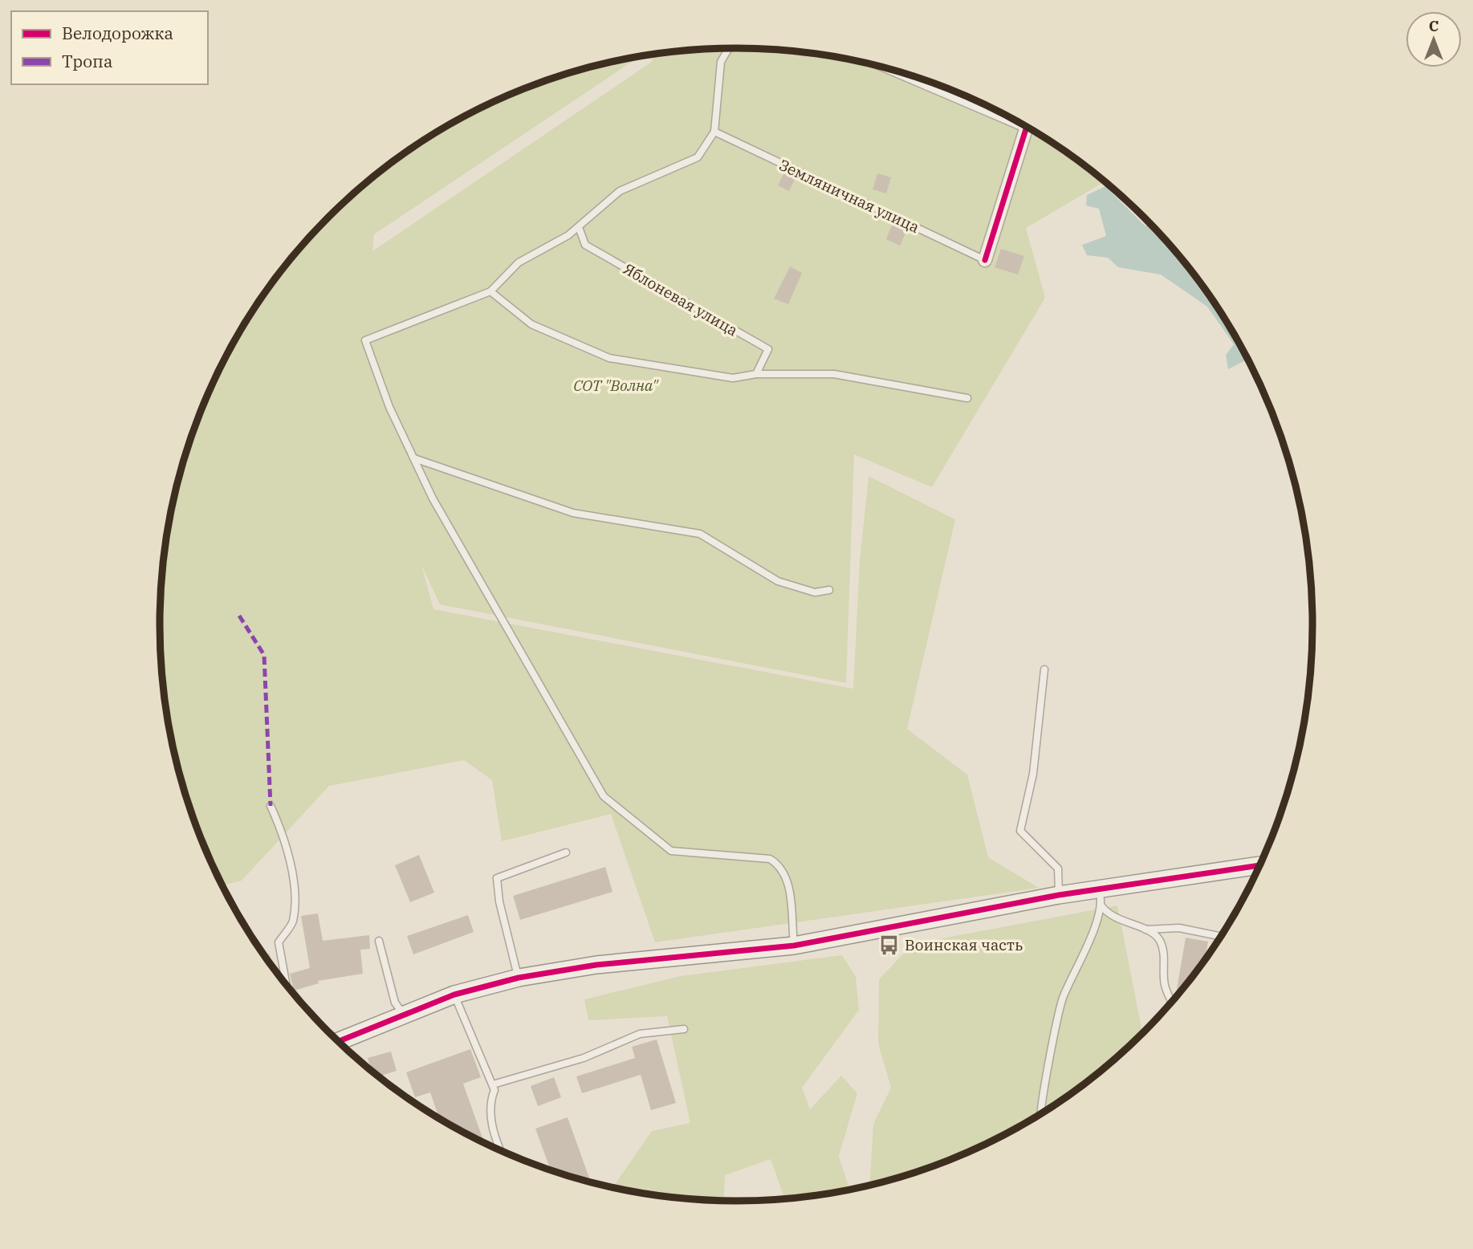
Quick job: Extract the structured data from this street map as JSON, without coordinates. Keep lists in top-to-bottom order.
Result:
{
  "streets": {
    "lane": ["Земляничная улица", "Яблоневая улица"]
  },
  "parks": ["СОТ \"Волна\""],
  "places": {
    "bus stop": ["Воинская часть"]
  },
  "legend": ["Велодорожка", "Тропа"],
  "north": "top"
}
